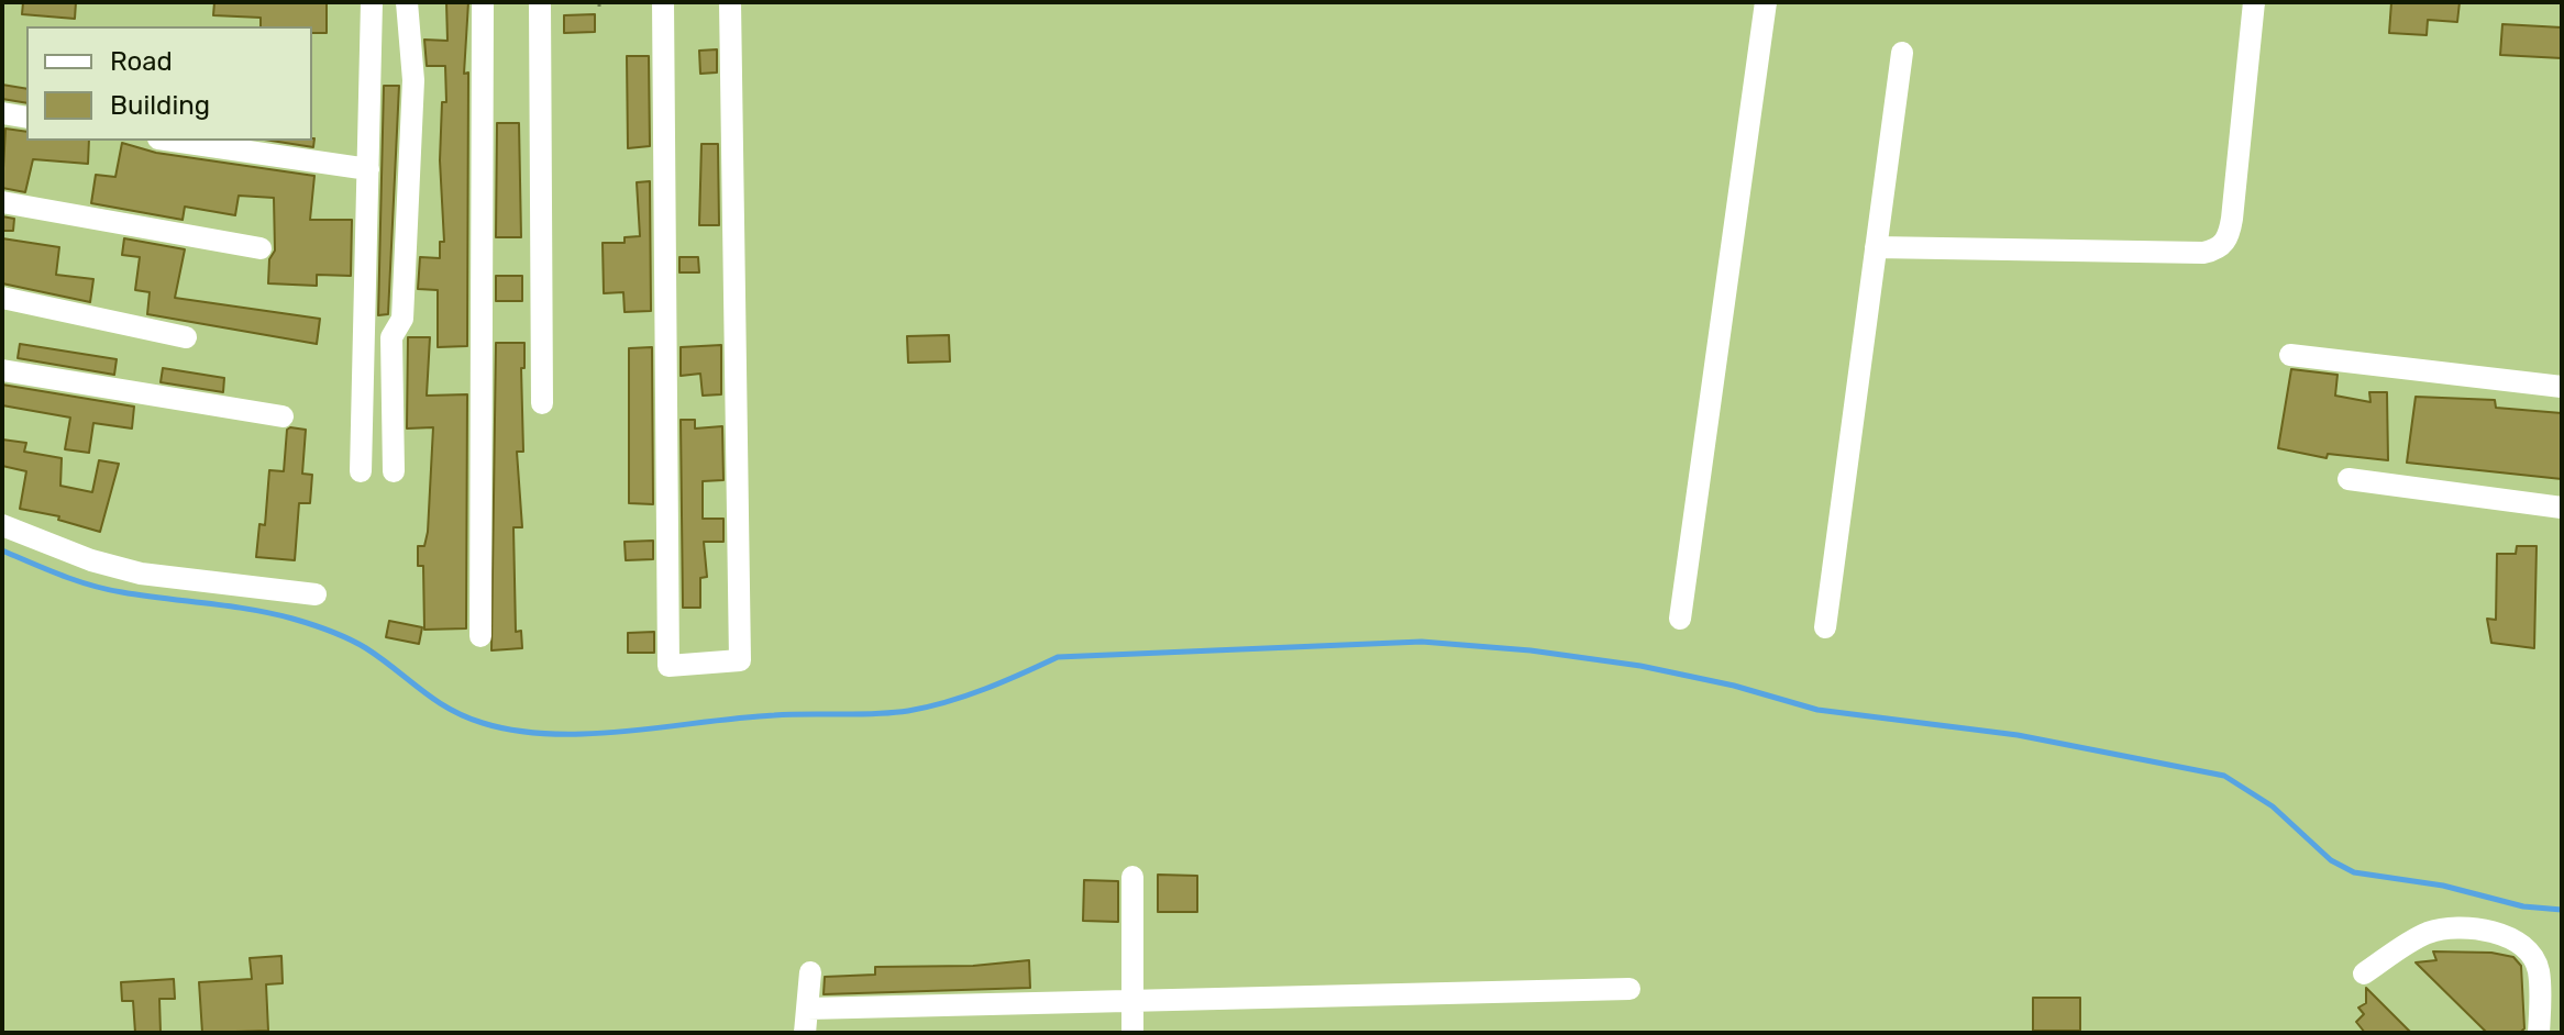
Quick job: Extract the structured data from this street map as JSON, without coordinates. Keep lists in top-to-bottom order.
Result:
{
  "legend": ["Road", "Building"]
}
